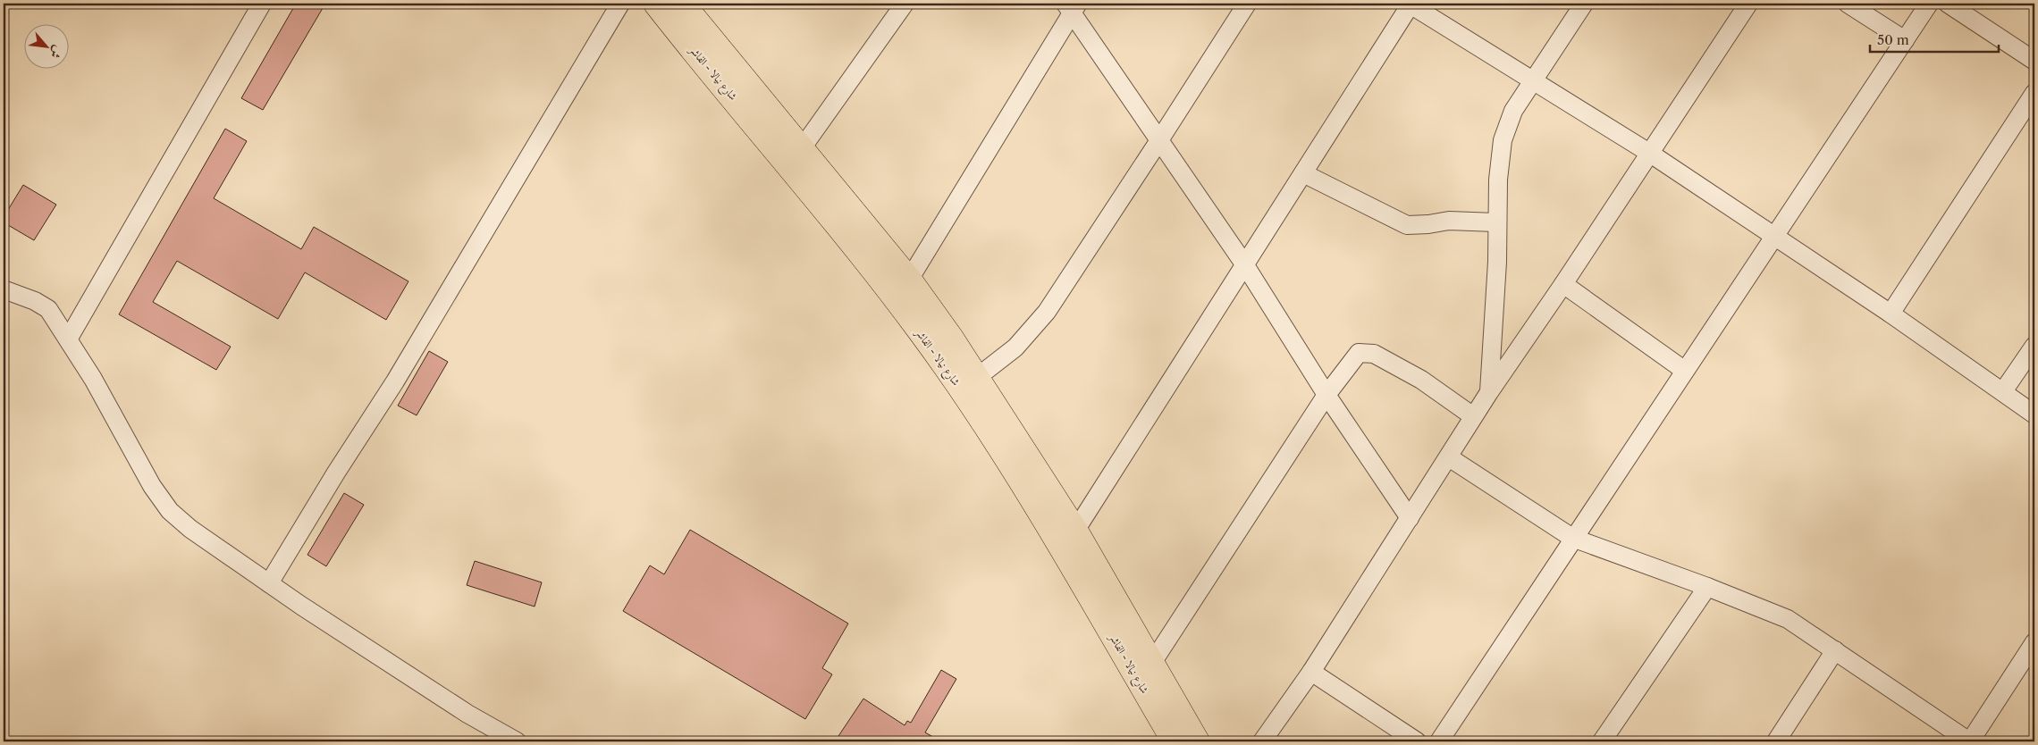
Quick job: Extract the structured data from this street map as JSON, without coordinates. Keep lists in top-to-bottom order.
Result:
{
  "streets": {
    "highway": ["شارع نيالا - الفاشر"]
  },
  "scale_bar": "50 m",
  "north": "bottom right"
}
